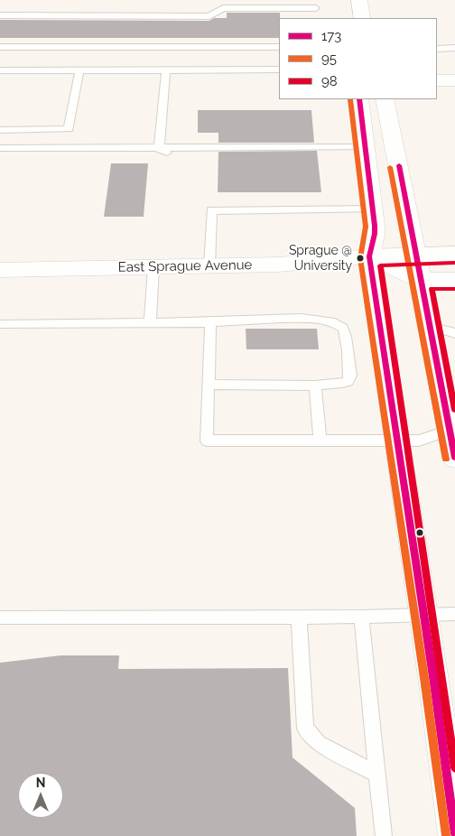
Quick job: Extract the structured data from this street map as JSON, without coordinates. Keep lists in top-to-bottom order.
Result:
{
  "streets": {
    "main road": ["East Sprague Avenue"]
  },
  "places": ["Sprague @ University"],
  "lines": ["transit line 173", "transit line 95", "transit line 98"],
  "legend": ["173", "95", "98"],
  "north": "top"
}
